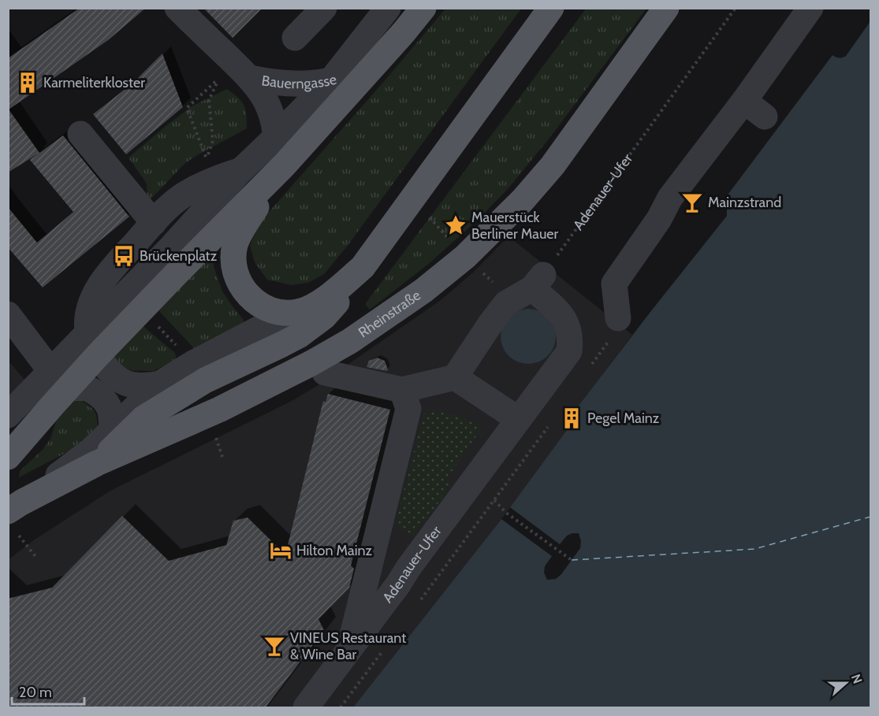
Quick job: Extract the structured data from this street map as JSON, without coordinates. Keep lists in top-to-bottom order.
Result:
{
  "streets": {
    "main road": ["Rheinstraße"],
    "street": ["Bauerngasse", "Adenauer-Ufer"]
  },
  "crossings": [
    ["Bauerngasse", "Rheinstraße"]
  ],
  "places": {
    "building": ["Karmeliterkloster", "Pegel Mainz"],
    "bar": ["Mainzstrand", "VINEUS Restaurant & Wine Bar"],
    "place": ["Mauerstück Berliner Mauer"],
    "bus stop": ["Brückenplatz"],
    "hotel": ["Hilton Mainz"]
  },
  "scale_bar": "20 m",
  "north": "right"
}
